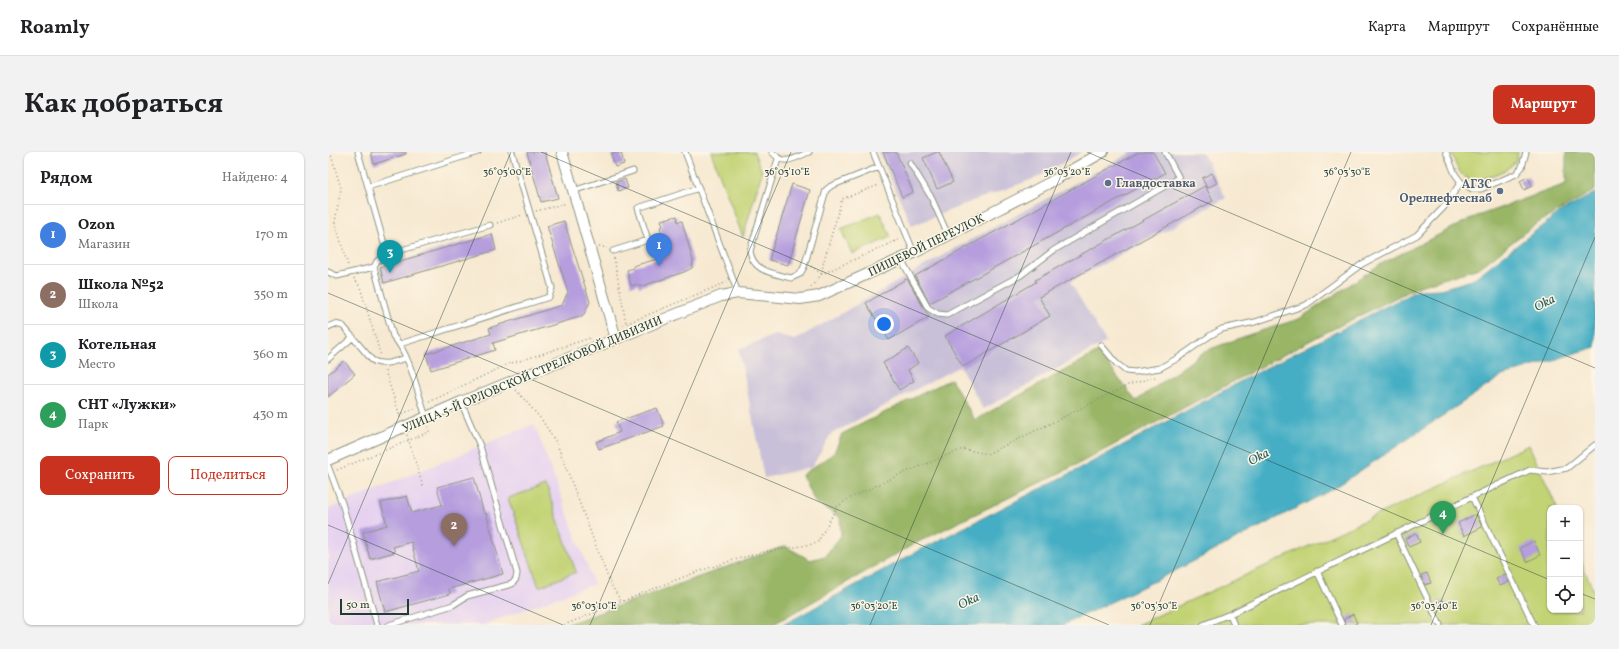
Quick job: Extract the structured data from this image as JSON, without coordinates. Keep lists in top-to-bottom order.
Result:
{
  "streets": {
    "street": ["ПИЩЕВОЙ ПЕРЕУЛОК", "УЛИЦА 5-Й ОРЛОВСКОЙ СТРЕЛКОВОЙ ДИВИЗИИ"]
  },
  "crossings": [
    ["ПИЩЕВОЙ ПЕРЕУЛОК", "УЛИЦА 5-Й ОРЛОВСКОЙ СТРЕЛКОВОЙ ДИВИЗИИ"]
  ],
  "water": ["Oka"],
  "places": ["Главдоставка", "АГЗС Орелнефтеснаб"],
  "scale_bar": "50 m",
  "page": {
    "header": "Roamly",
    "nav": ["Карта", "Маршрут", "Сохранённые"],
    "title": "Как добраться",
    "buttons": [
      "Маршрут",
      ["Сохранить", "Поделиться"]
    ],
    "heading": ["Рядом", "Найдено: 4"],
    "list": [
      {
        "mark": "1",
        "name": "Ozon",
        "note": "Магазин",
        "value": "170 m"
      },
      {
        "mark": "2",
        "name": "Школа №52",
        "note": "Школа",
        "value": "350 m"
      },
      {
        "mark": "3",
        "name": "Котельная",
        "note": "Место",
        "value": "360 m"
      },
      {
        "mark": "4",
        "name": "СНТ «Лужки»",
        "note": "Парк",
        "value": "430 m"
      }
    ],
    "pins": [
      "1",
      "3",
      "4",
      "2"
    ],
    "map_buttons": ["+", "−"],
    "scale": "50 m"
  },
  "coordinates": [
    "36°03'00\"E",
    "36°03'10\"E",
    "36°03'20\"E",
    "36°03'30\"E",
    "36°03'40\"E"
  ]
}
